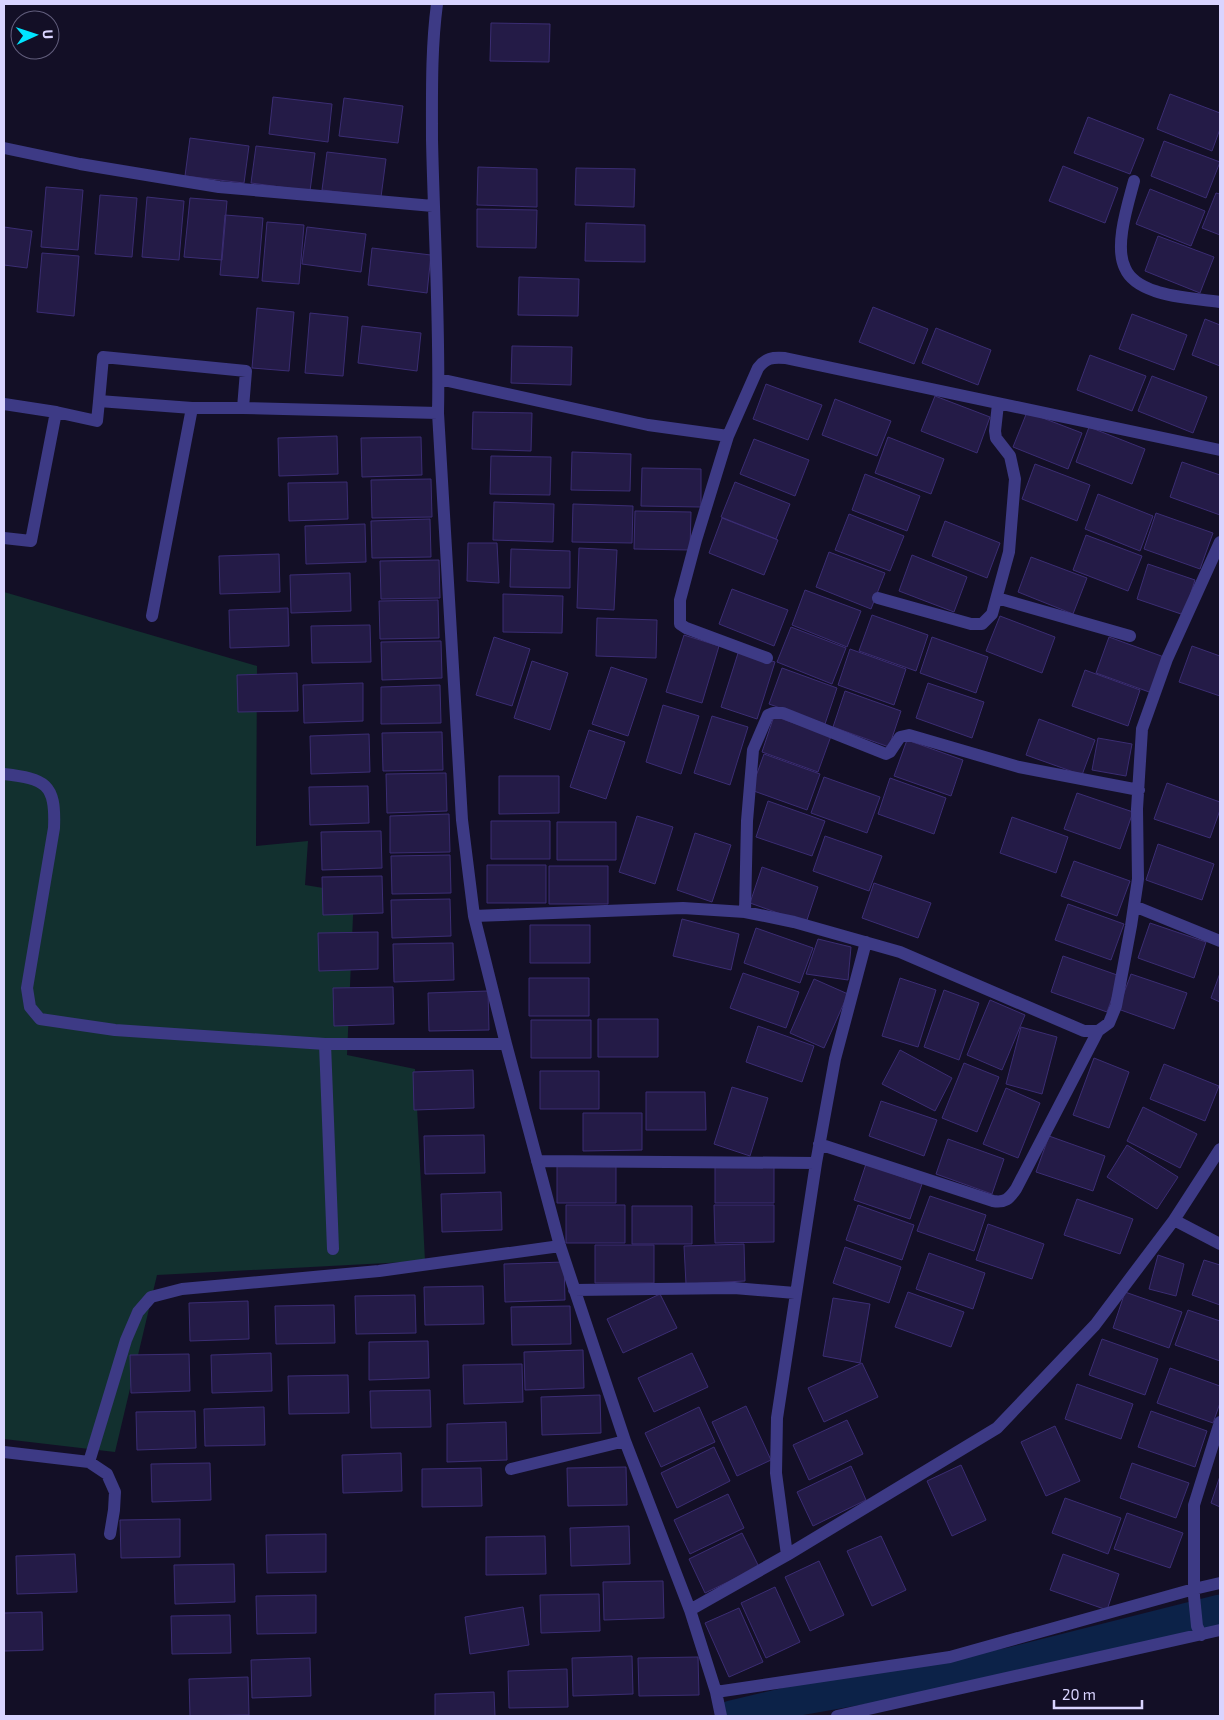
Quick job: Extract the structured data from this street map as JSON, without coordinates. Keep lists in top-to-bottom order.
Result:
{
  "scale_bar": "20 m",
  "north": "right"
}
